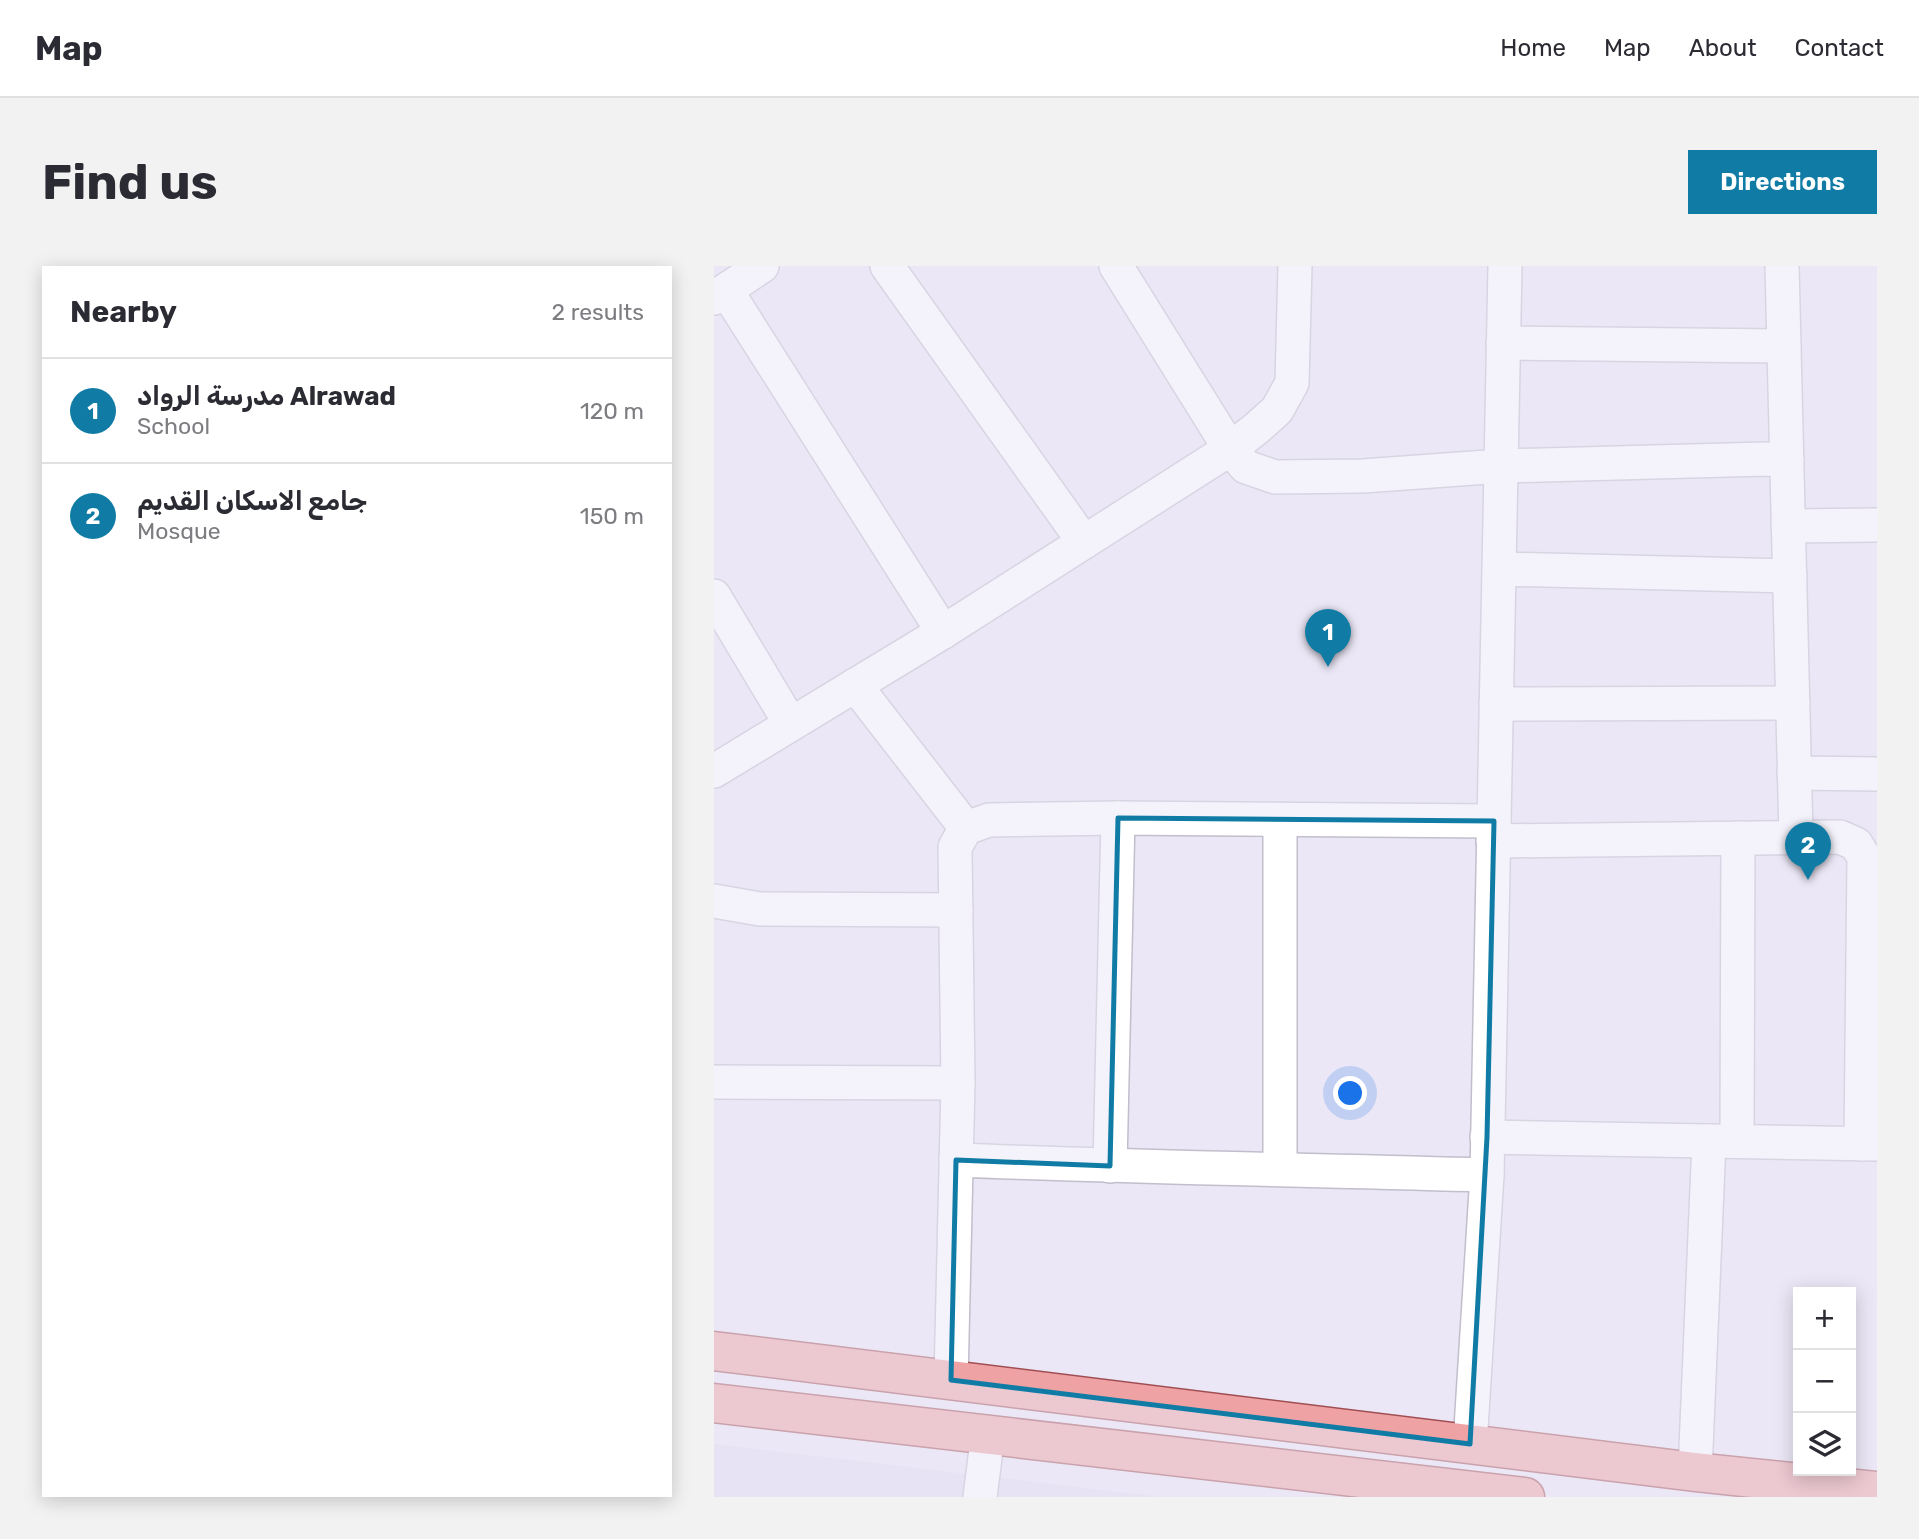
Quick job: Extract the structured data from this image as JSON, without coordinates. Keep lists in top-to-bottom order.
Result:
{
  "page": {
    "header": "Map",
    "nav": [
      "Home",
      "Map",
      "About",
      "Contact"
    ],
    "buttons": "Directions",
    "title": "Find us",
    "heading": ["Nearby", "2 results"],
    "list": [
      {
        "mark": "1",
        "name": "مدرسة الرواد Alrawad",
        "note": "School",
        "value": "120 m"
      },
      {
        "mark": "2",
        "name": "جامع الاسكان القديم",
        "note": "Mosque",
        "value": "150 m"
      }
    ],
    "pins": ["1", "2"],
    "map_buttons": ["+", "−"]
  }
}
